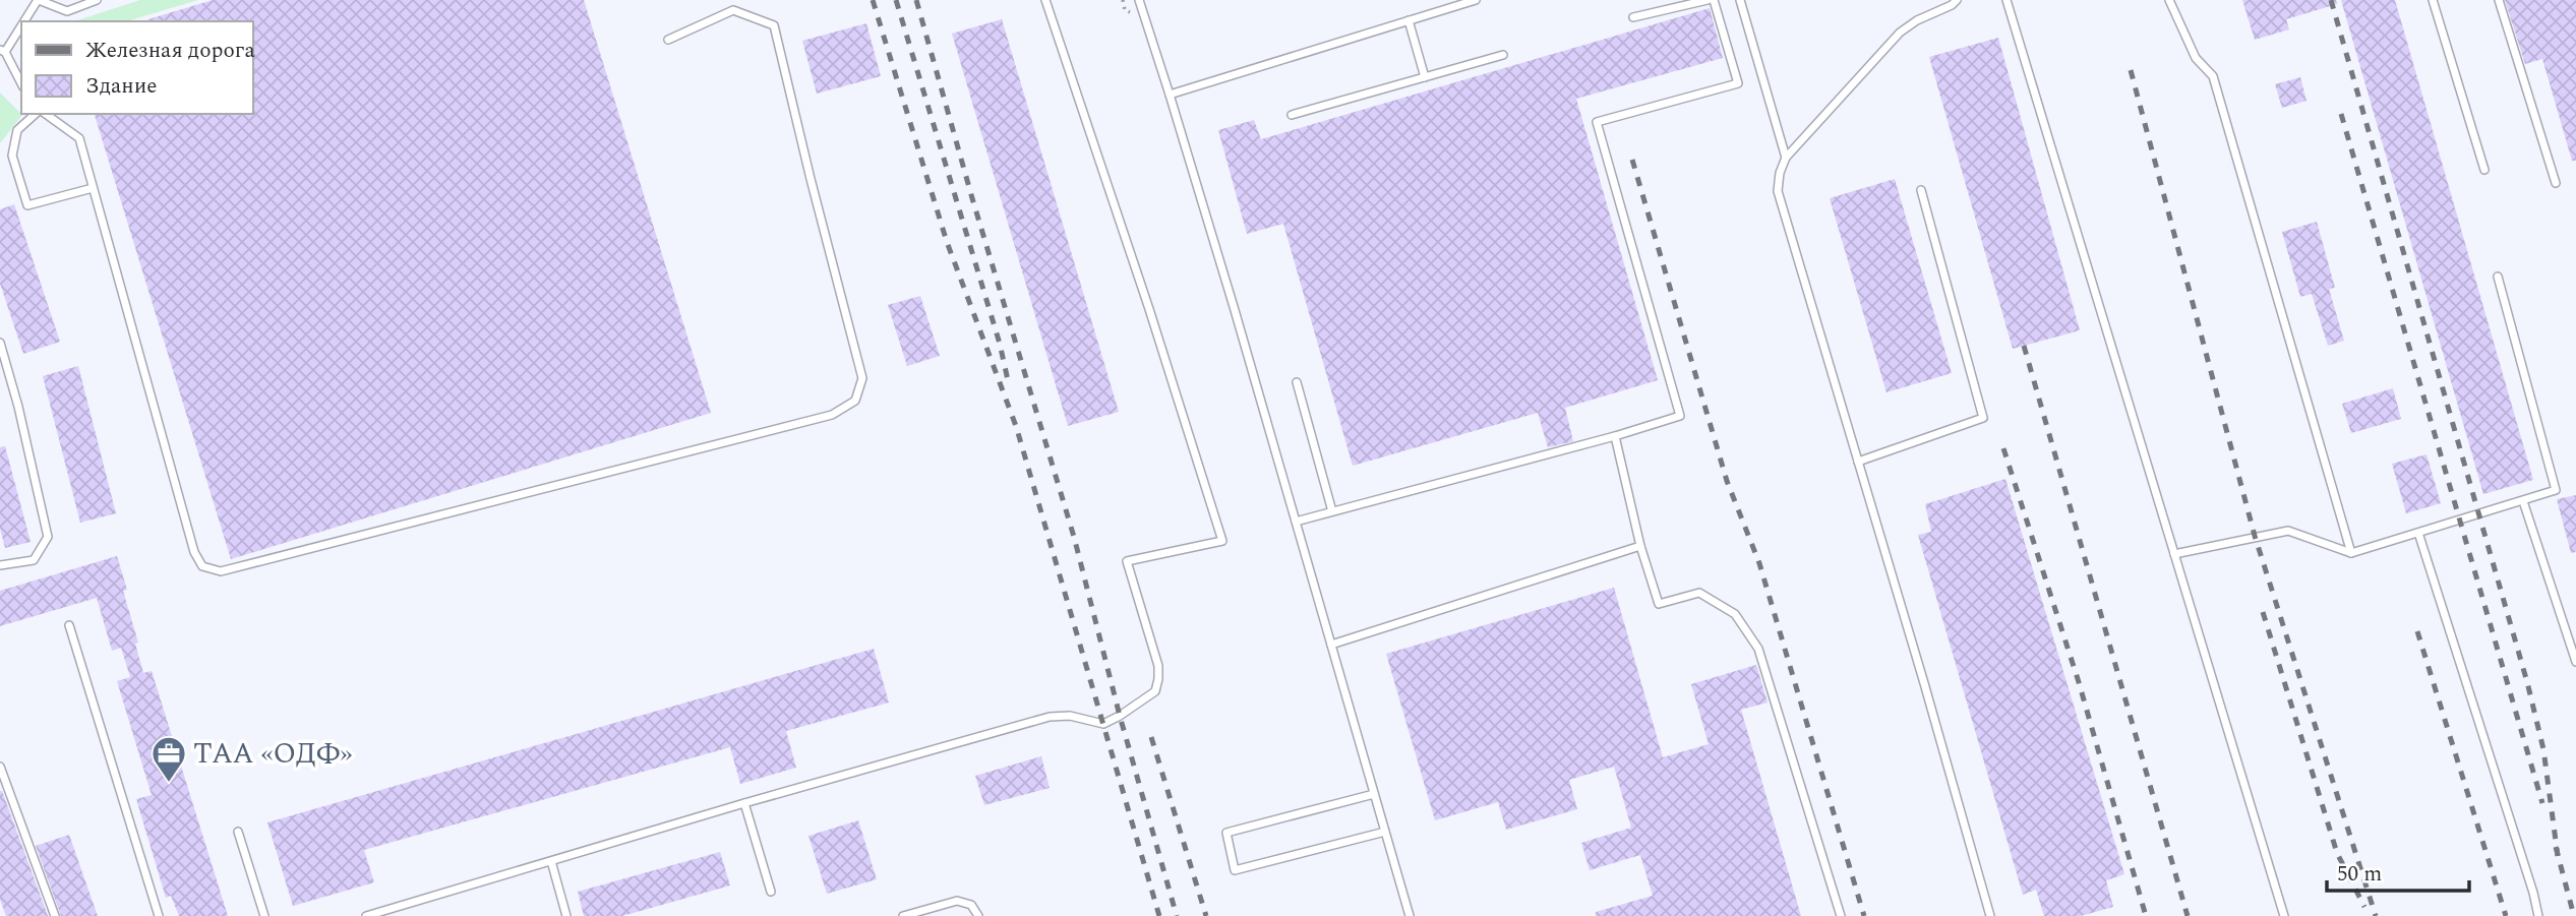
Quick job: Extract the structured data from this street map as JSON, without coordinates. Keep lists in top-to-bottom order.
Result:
{
  "places": {
    "office": ["ТАА «ОДФ»"]
  },
  "legend": ["Железная дорога", "Здание"],
  "scale_bar": "50 m"
}
